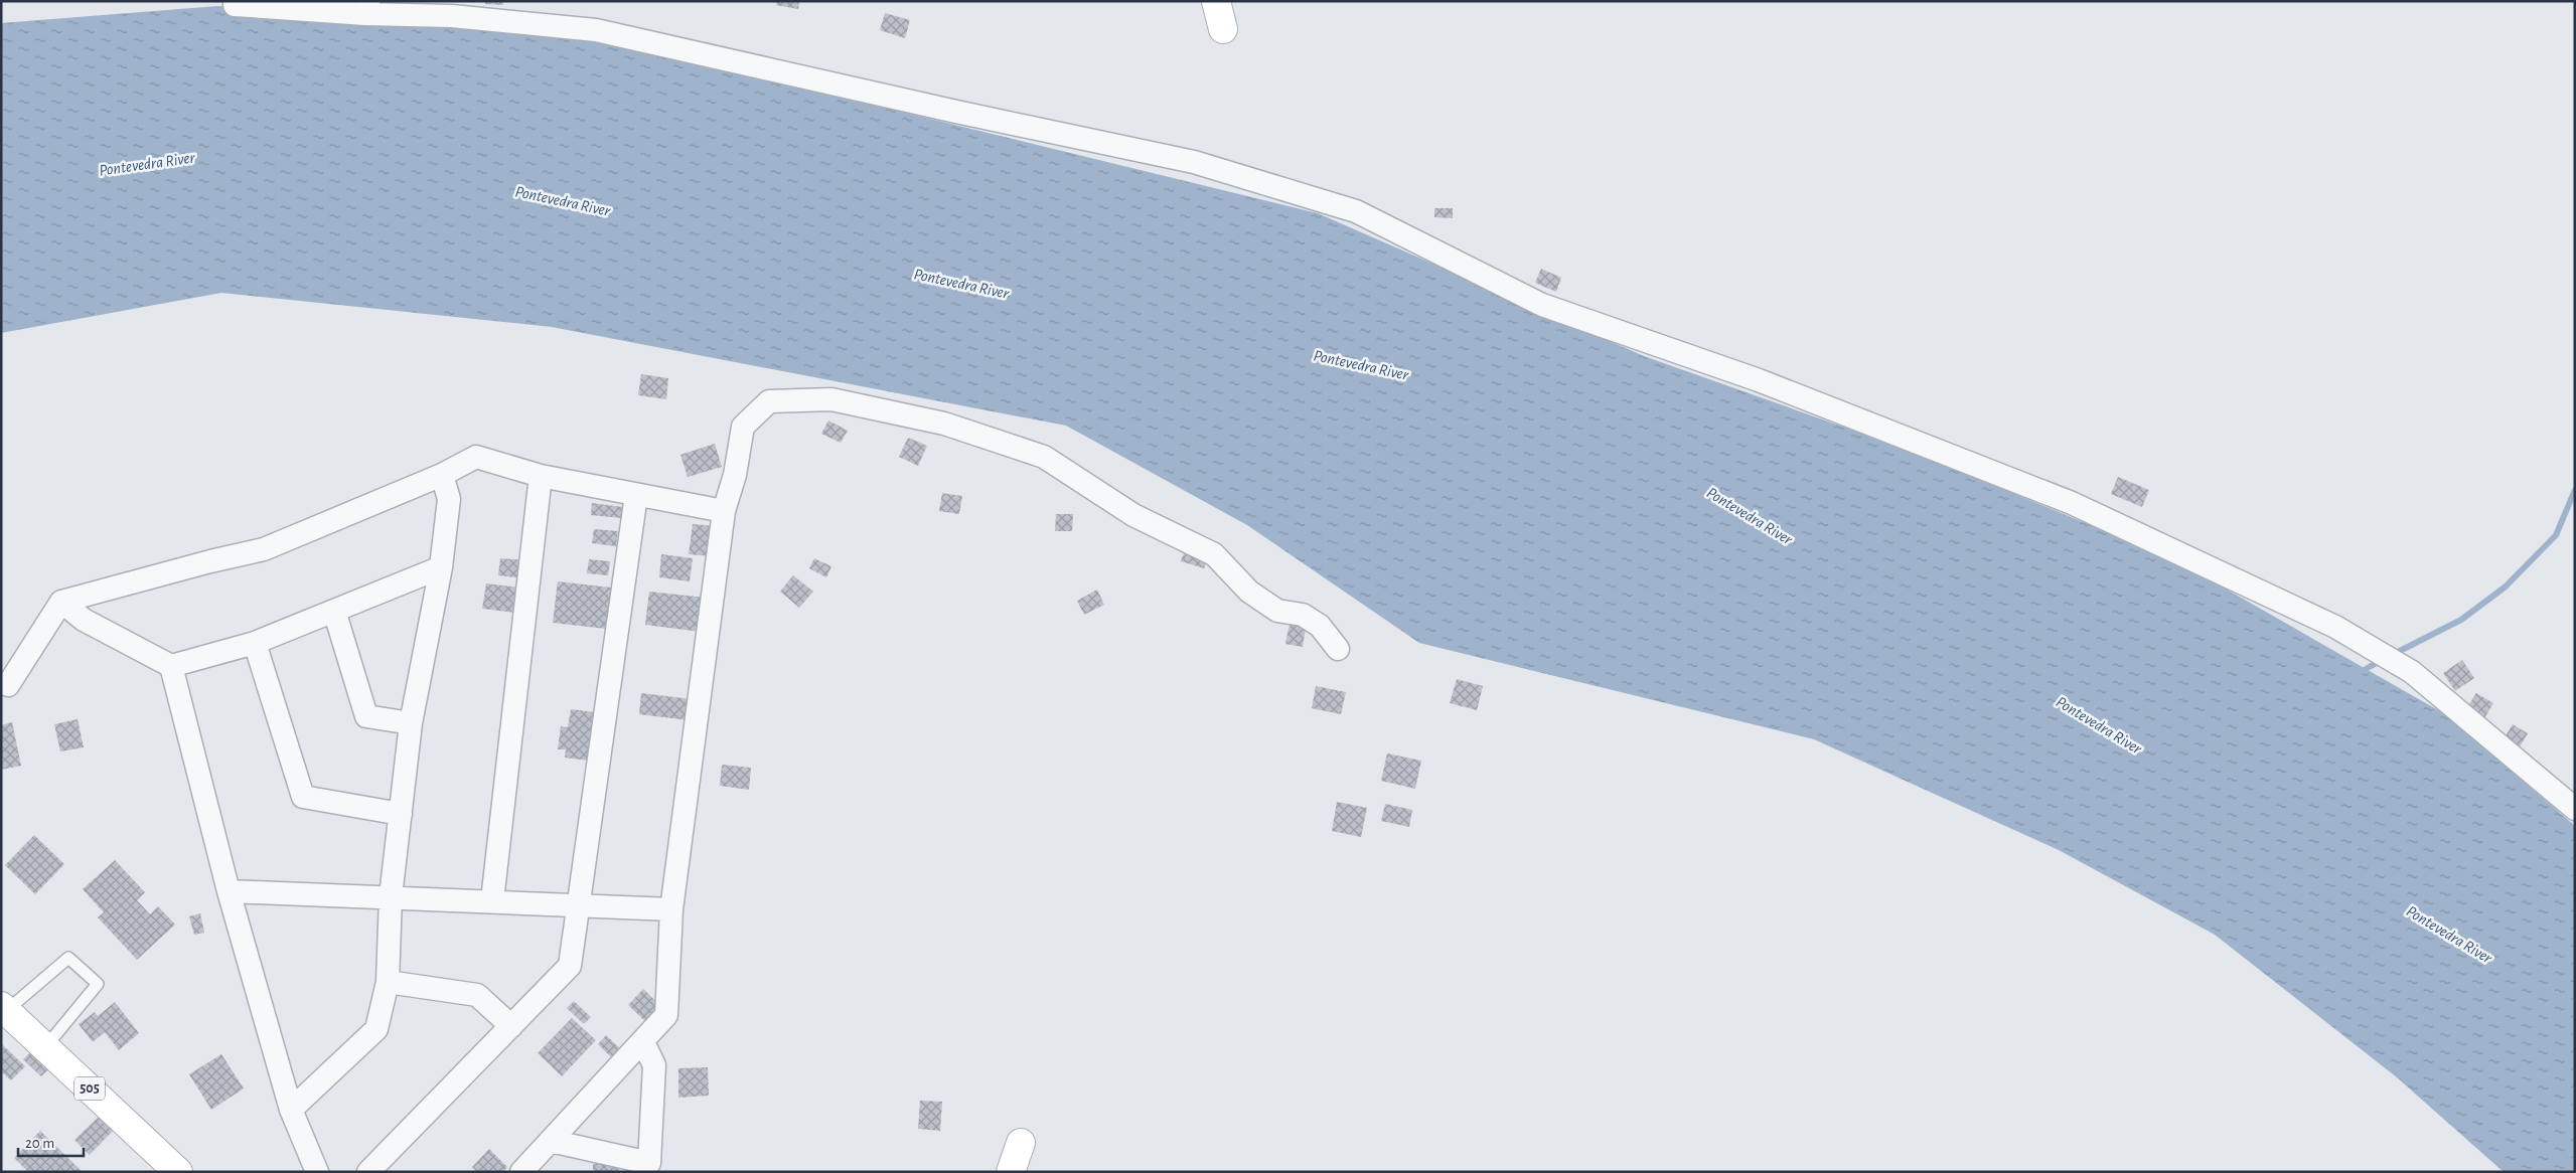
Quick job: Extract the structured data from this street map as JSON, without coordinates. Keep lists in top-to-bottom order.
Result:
{
  "streets": {
    "main road": ["505"]
  },
  "water": ["Pontevedra River"],
  "scale_bar": "20 m"
}
